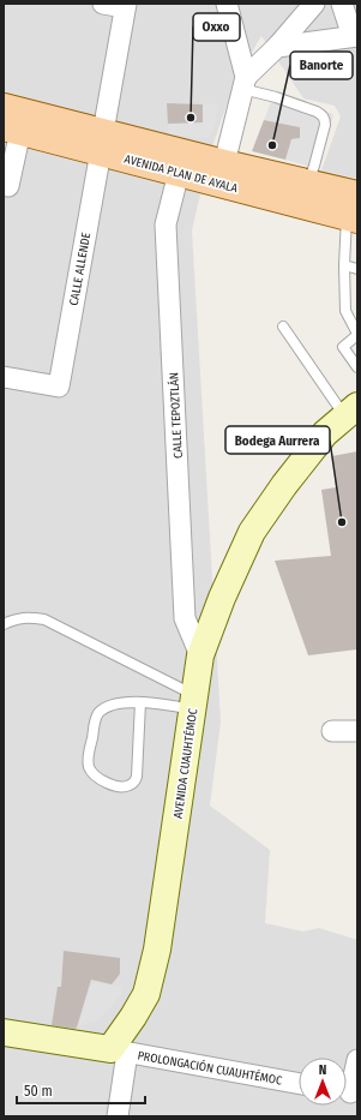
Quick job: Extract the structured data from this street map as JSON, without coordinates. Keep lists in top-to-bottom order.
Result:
{
  "streets": {
    "main road": ["AVENIDA PLAN DE AYALA", "AVENIDA CUAUHTÉMOC"],
    "street": ["CALLE ALLENDE", "CALLE TEPOZTLÁN", "PROLONGACIÓN CUAUHTÉMOC"]
  },
  "crossings": [
    ["AVENIDA PLAN DE AYALA", "CALLE ALLENDE"],
    ["AVENIDA PLAN DE AYALA", "CALLE TEPOZTLÁN"],
    ["CALLE TEPOZTLÁN", "AVENIDA CUAUHTÉMOC"],
    ["AVENIDA CUAUHTÉMOC", "PROLONGACIÓN CUAUHTÉMOC"]
  ],
  "places": ["Oxxo", "Banorte", "Bodega Aurrera"],
  "scale_bar": "50 m",
  "north": "top"
}
